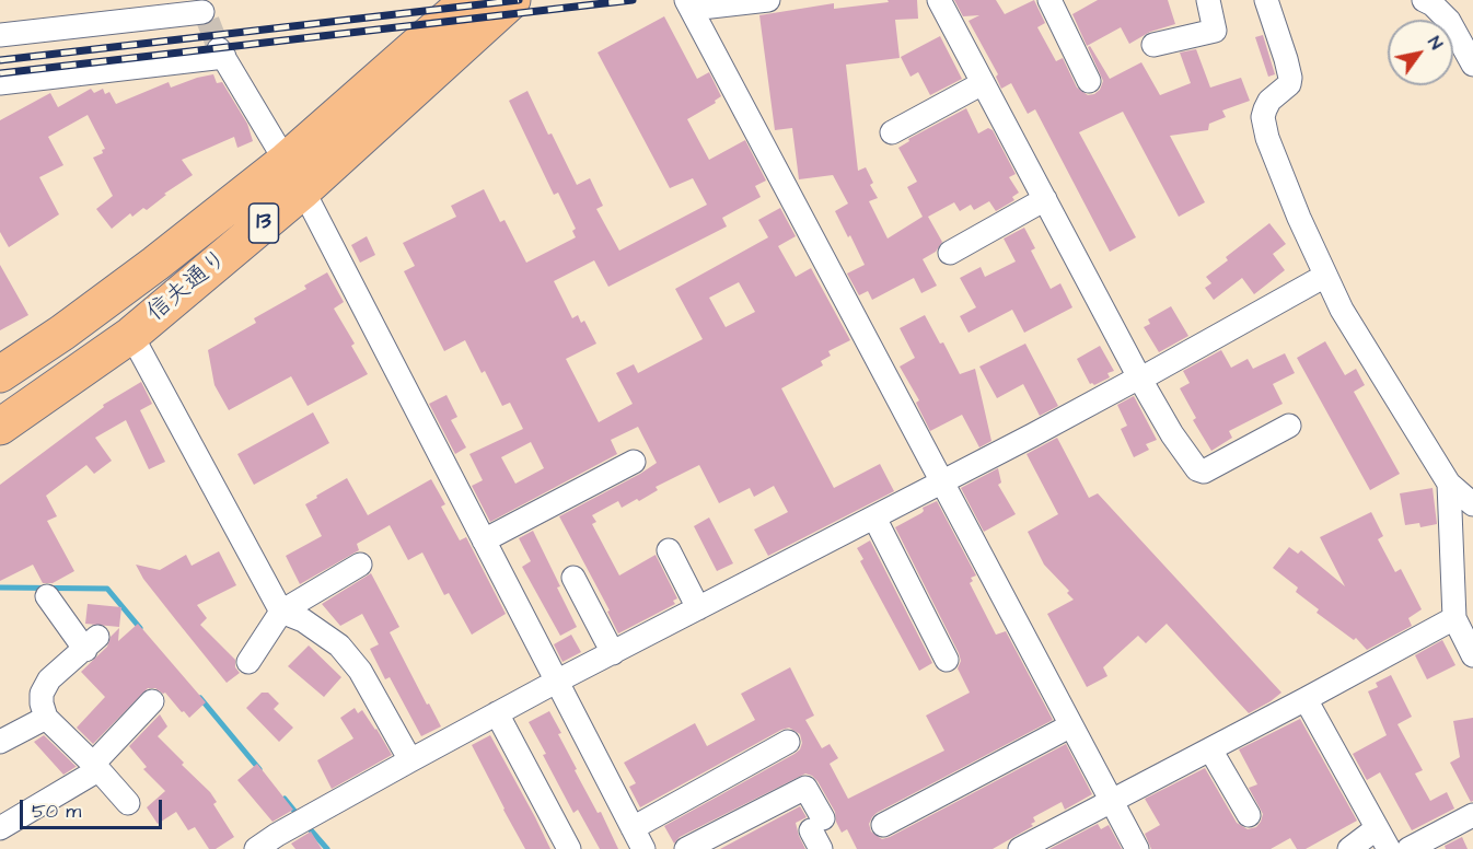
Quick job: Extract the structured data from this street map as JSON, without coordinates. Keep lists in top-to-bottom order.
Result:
{
  "streets": {
    "highway": ["13", "信夫通り"]
  },
  "scale_bar": "50 m",
  "north": "top right"
}
